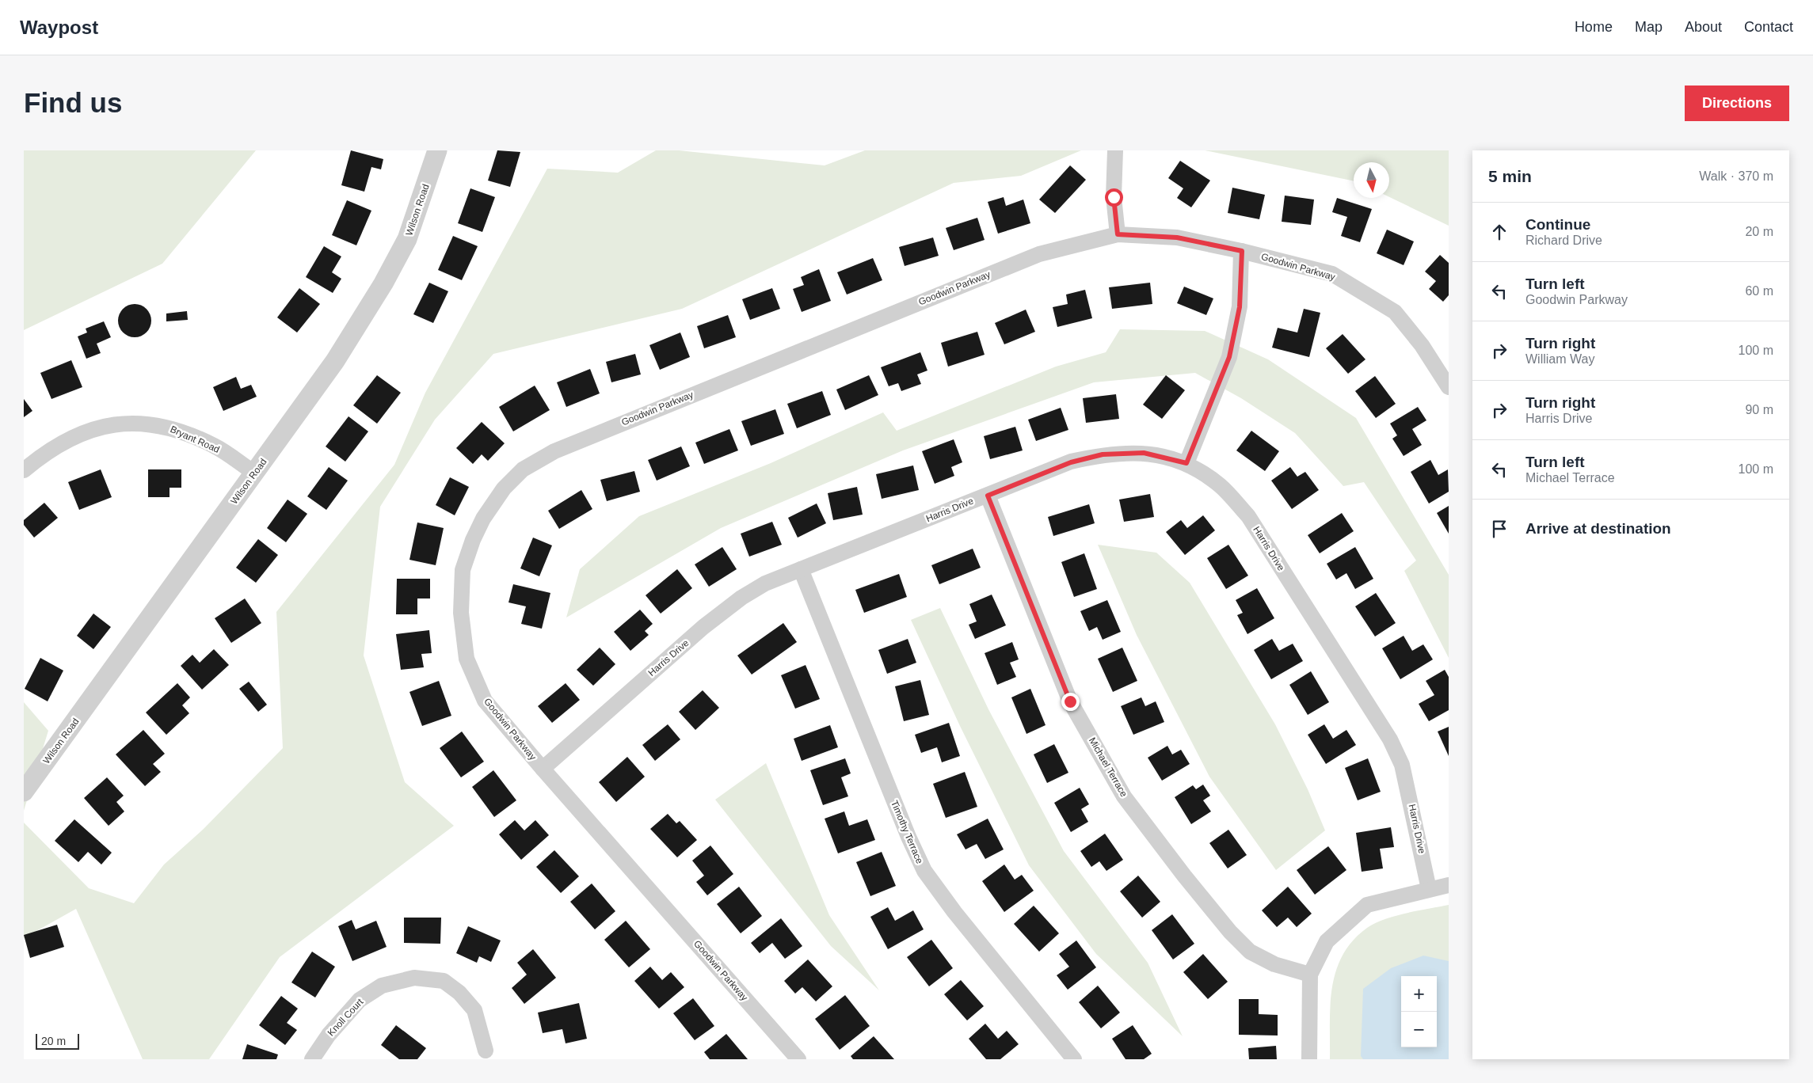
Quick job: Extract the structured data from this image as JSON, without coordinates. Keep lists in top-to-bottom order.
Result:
{
  "streets": {
    "street": [
      "Wilson Road",
      "Goodwin Parkway",
      "Bryant Road",
      "Harris Drive",
      "Michael Terrace",
      "Timothy Terrace",
      "Knoll Court"
    ]
  },
  "crossings": [
    ["Wilson Road", "Bryant Road"],
    ["Goodwin Parkway", "Harris Drive"],
    ["Harris Drive", "Michael Terrace"],
    ["Harris Drive", "Timothy Terrace"]
  ],
  "scale_bar": "20 m",
  "north": "bottom",
  "page": {
    "header": "Waypost",
    "nav": [
      "Home",
      "Map",
      "About",
      "Contact"
    ],
    "buttons": "Directions",
    "title": "Find us",
    "heading": ["5 min", "Walk · 370 m"],
    "list": [
      ["Continue", "Richard Drive", "20 m"],
      ["Turn left", "Goodwin Parkway", "60 m"],
      ["Turn right", "William Way", "100 m"],
      ["Turn right", "Harris Drive", "90 m"],
      ["Turn left", "Michael Terrace", "100 m"],
      "Arrive at destination"
    ],
    "map_buttons": ["+", "−"],
    "scale": "20 m"
  }
}
